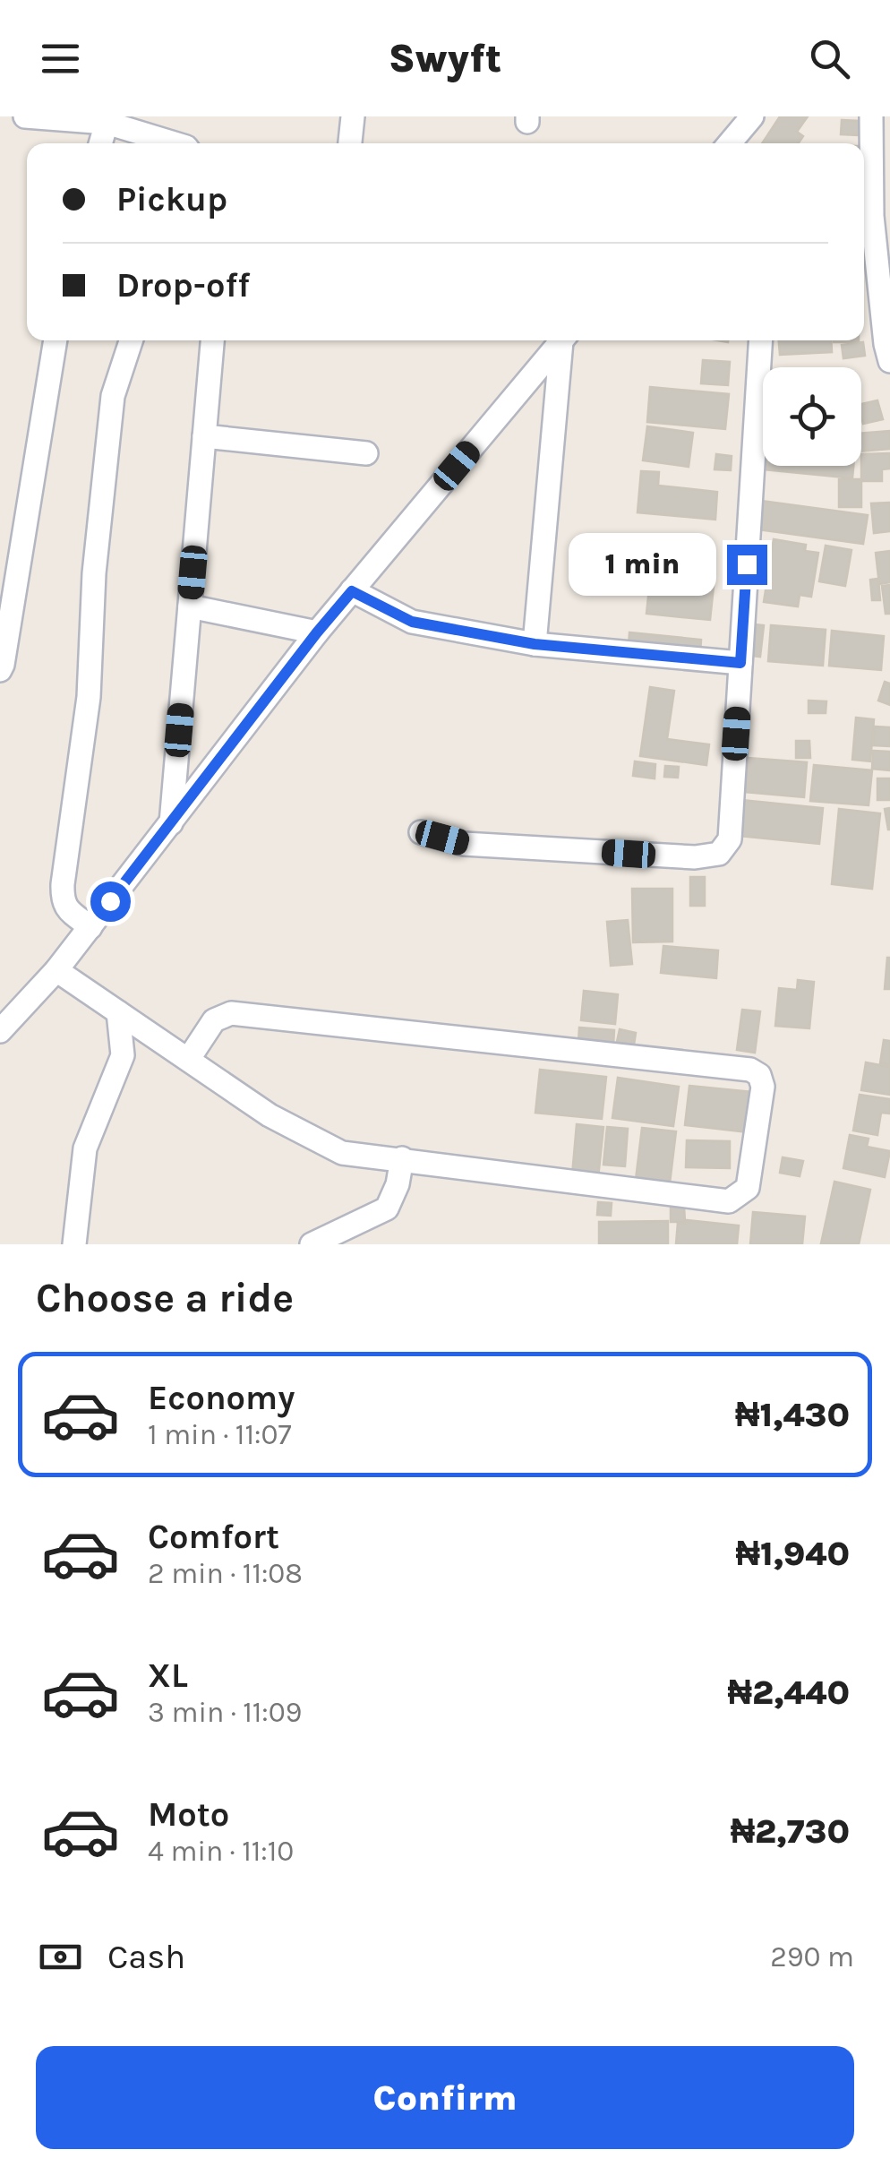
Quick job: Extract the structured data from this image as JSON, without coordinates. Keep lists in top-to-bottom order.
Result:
{
  "page": {
    "header": "Swyft",
    "banner": ["Pickup", "Drop-off"],
    "bubble": "1 min",
    "heading": "Choose a ride",
    "list": [
      {
        "name": "Economy",
        "note": "1 min · 11:07",
        "value": "₦1,430"
      },
      {
        "name": "Comfort",
        "note": "2 min · 11:08",
        "value": "₦1,940"
      },
      {
        "name": "XL",
        "note": "3 min · 11:09",
        "value": "₦2,440"
      },
      {
        "name": "Moto",
        "note": "4 min · 11:10",
        "value": "₦2,730"
      }
    ],
    "pay": ["Cash", "290 m"],
    "buttons": "Confirm"
  }
}
